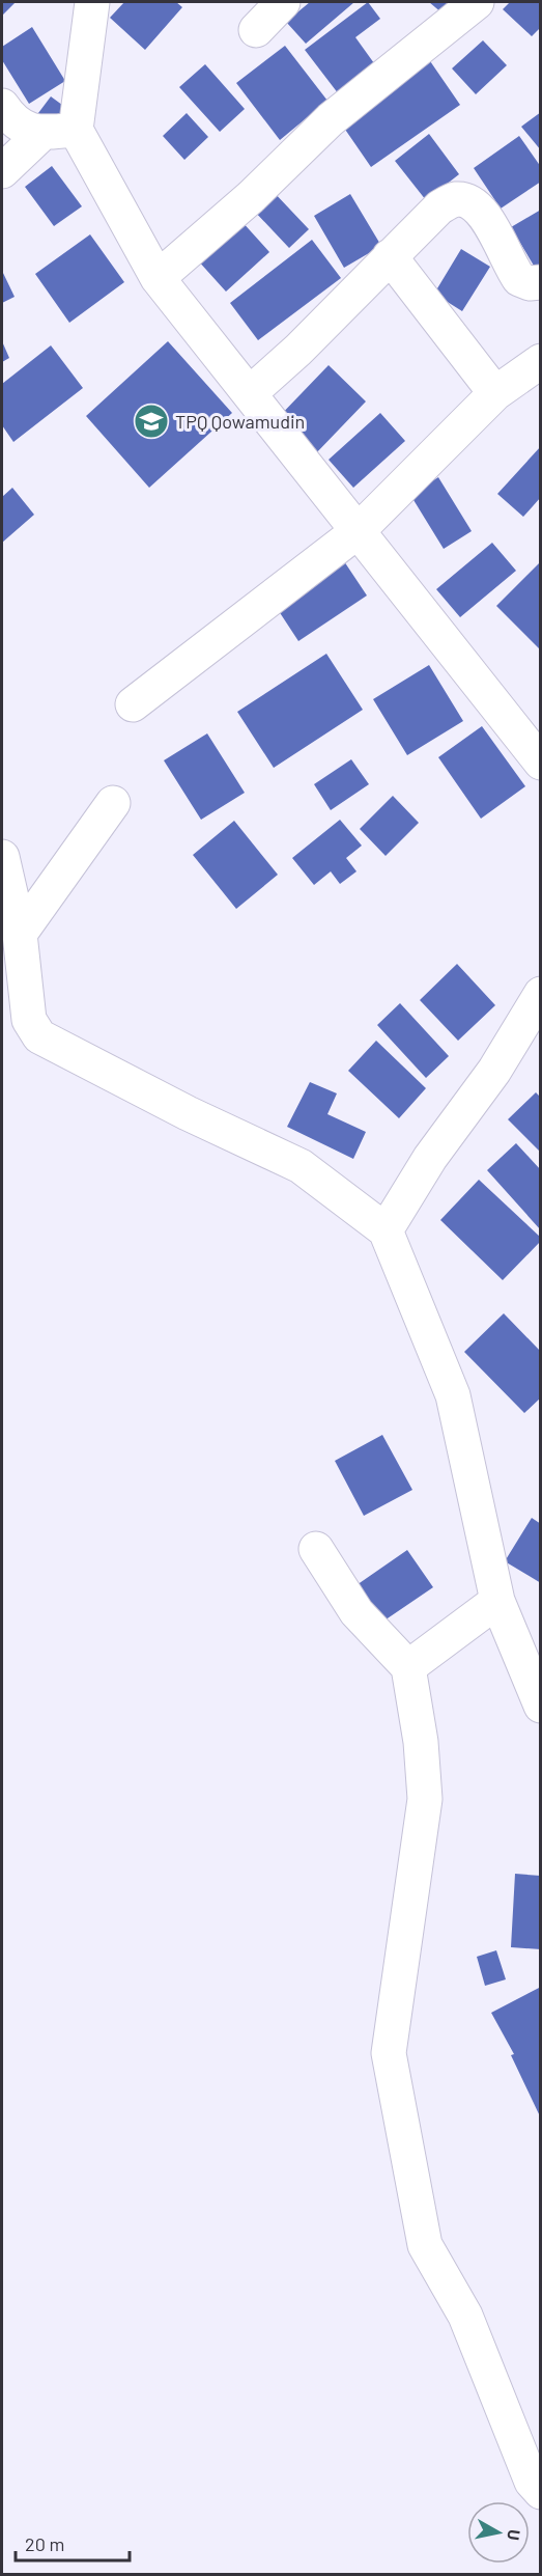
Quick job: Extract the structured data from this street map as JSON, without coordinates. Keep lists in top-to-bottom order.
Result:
{
  "places": {
    "school or university": ["TPQ Qowamudin"]
  },
  "scale_bar": "20 m",
  "north": "right"
}
